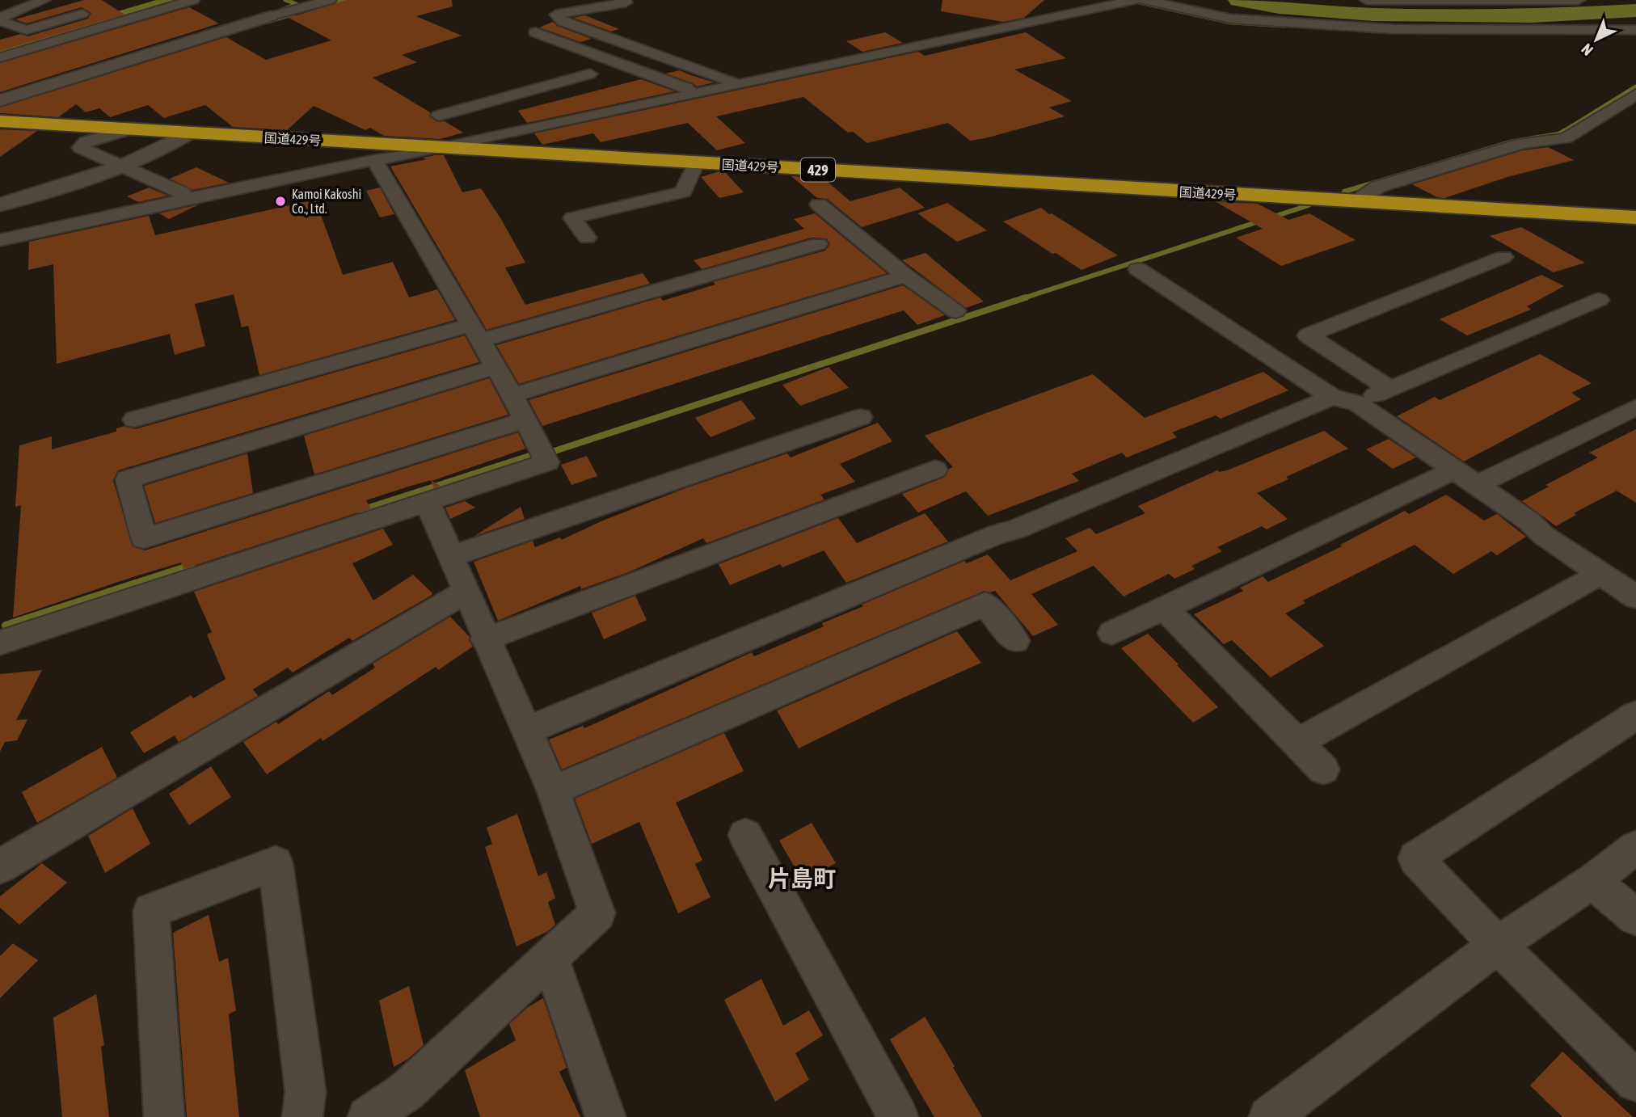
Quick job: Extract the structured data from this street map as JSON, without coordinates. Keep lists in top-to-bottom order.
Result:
{
  "streets": {
    "highway": ["国道429号", "429"]
  },
  "districts": ["片島町"],
  "places": ["Kamoi Kakoshi Co., Ltd."],
  "north": "bottom left"
}
